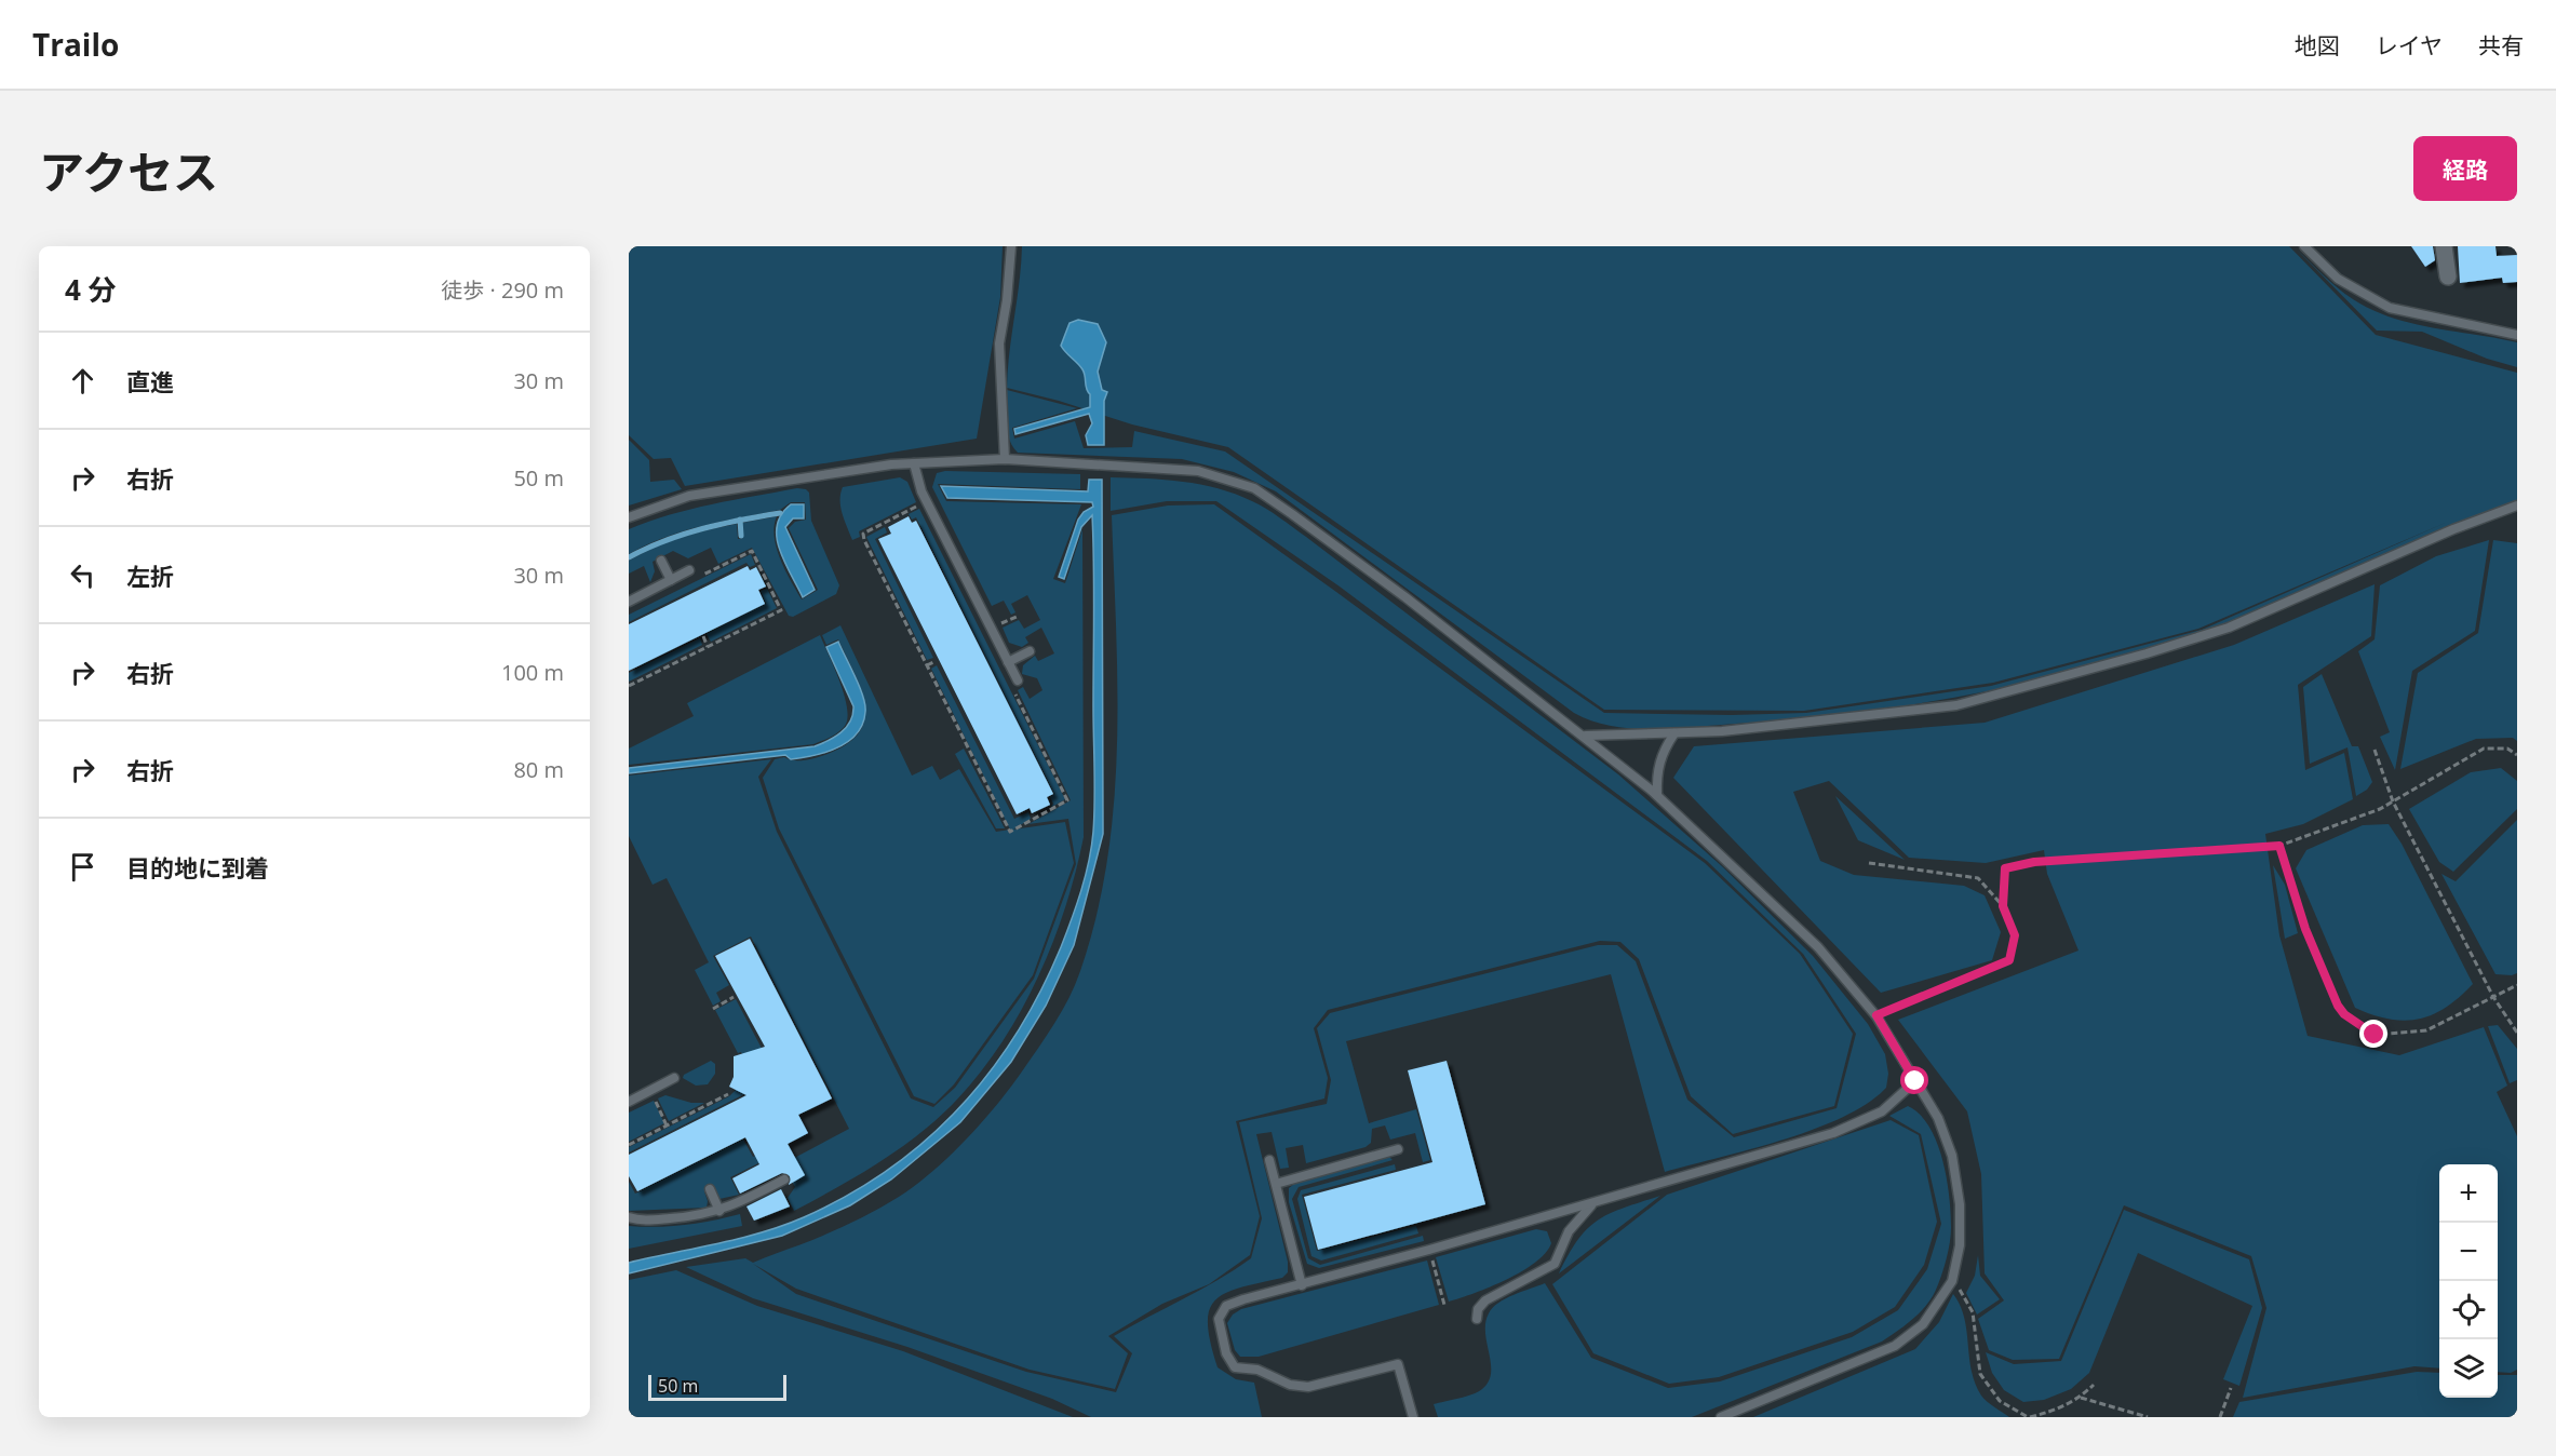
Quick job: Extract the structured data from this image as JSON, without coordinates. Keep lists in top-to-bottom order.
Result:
{
  "scale_bar": "50 m",
  "page": {
    "header": "Trailo",
    "nav": ["地図", "レイヤ", "共有"],
    "title": "アクセス",
    "buttons": "経路",
    "heading": ["4 分", "徒歩 · 290 m"],
    "list": [
      ["直進", "30 m"],
      ["右折", "50 m"],
      ["左折", "30 m"],
      ["右折", "100 m"],
      ["右折", "80 m"],
      "目的地に到着"
    ],
    "map_buttons": ["+", "−"],
    "scale": "50 m"
  }
}
